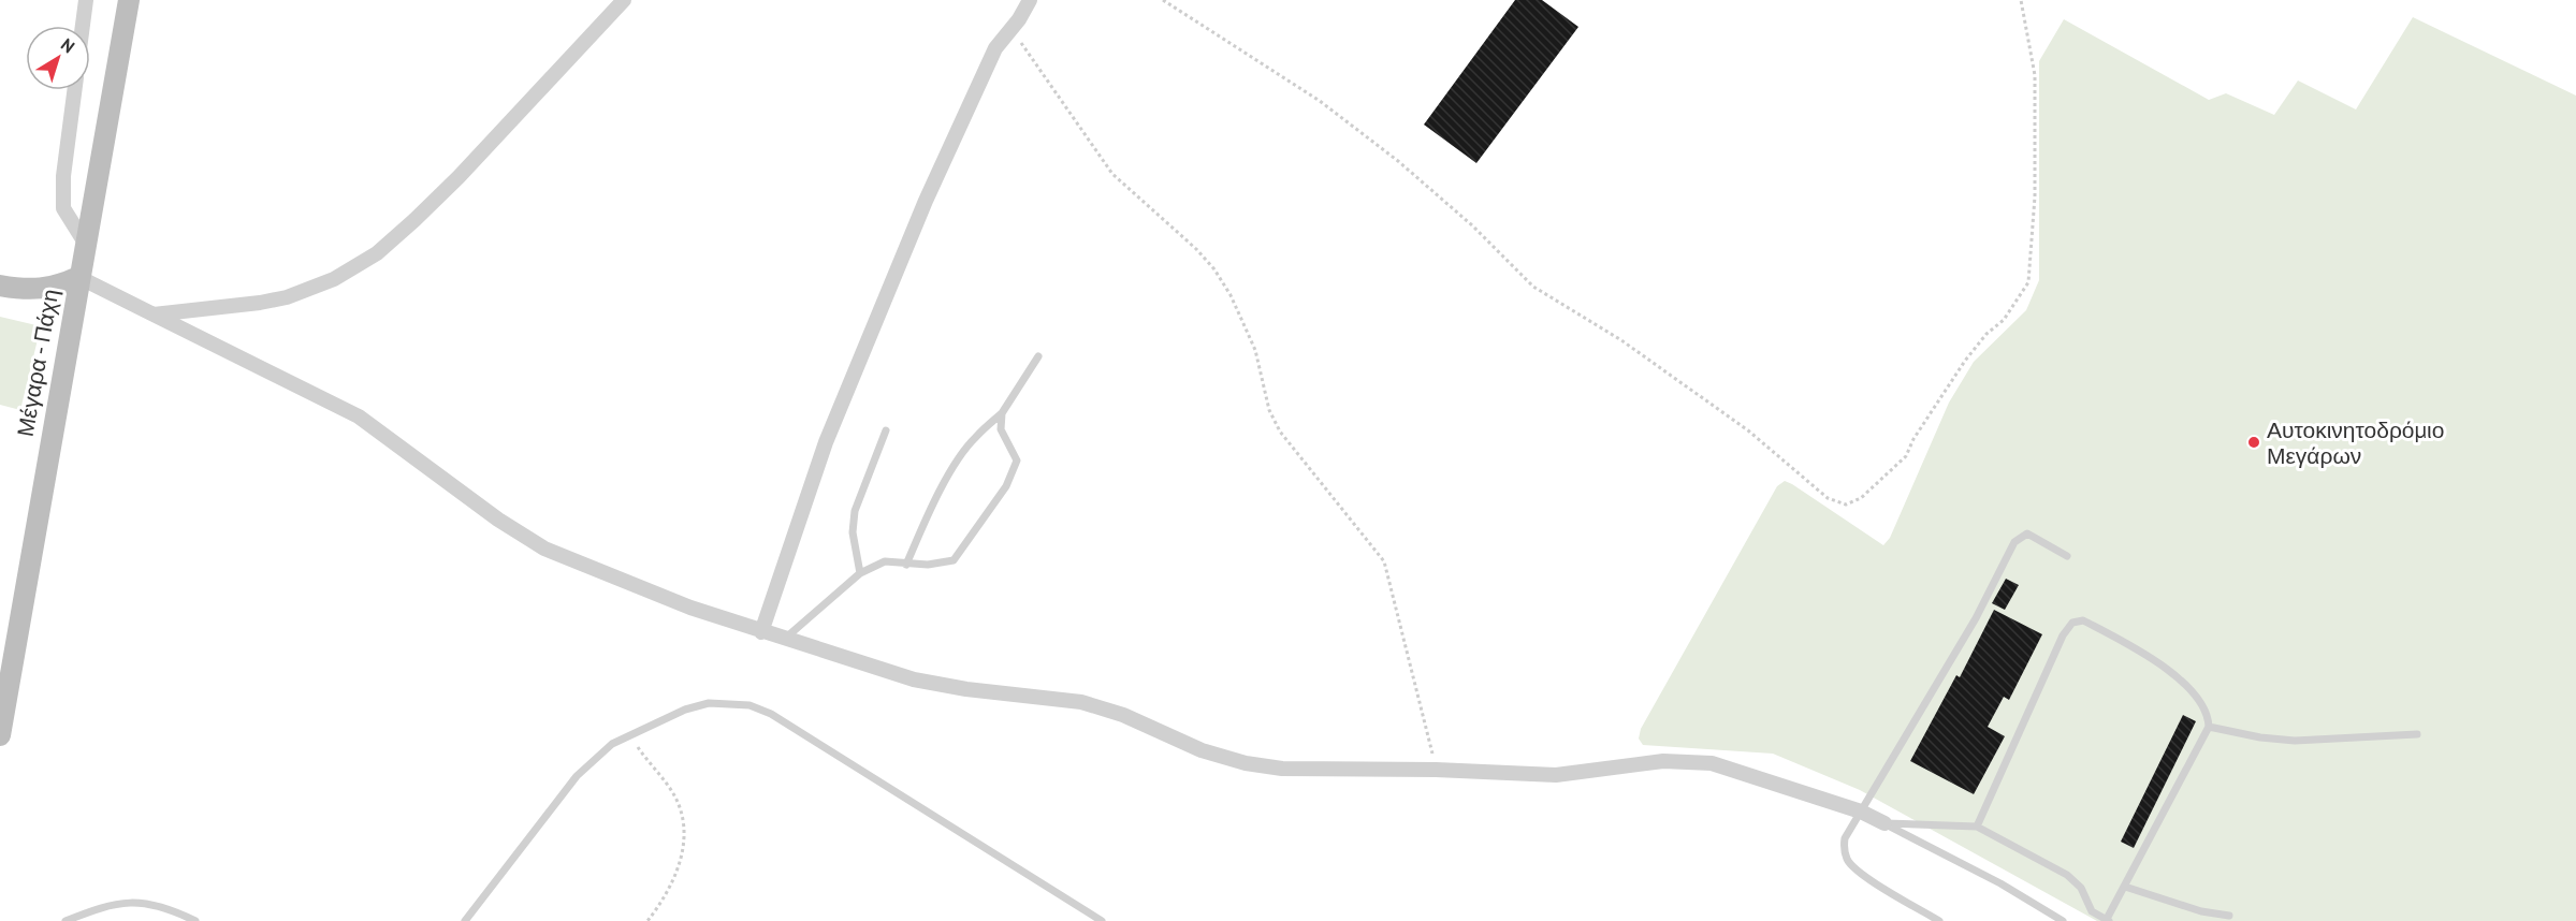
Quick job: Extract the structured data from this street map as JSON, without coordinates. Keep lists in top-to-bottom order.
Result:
{
  "streets": {
    "main road": ["Μέγαρα - Πάχη"]
  },
  "places": ["Αυτοκινητοδρόμιο Μεγάρων"],
  "north": "top right"
}
